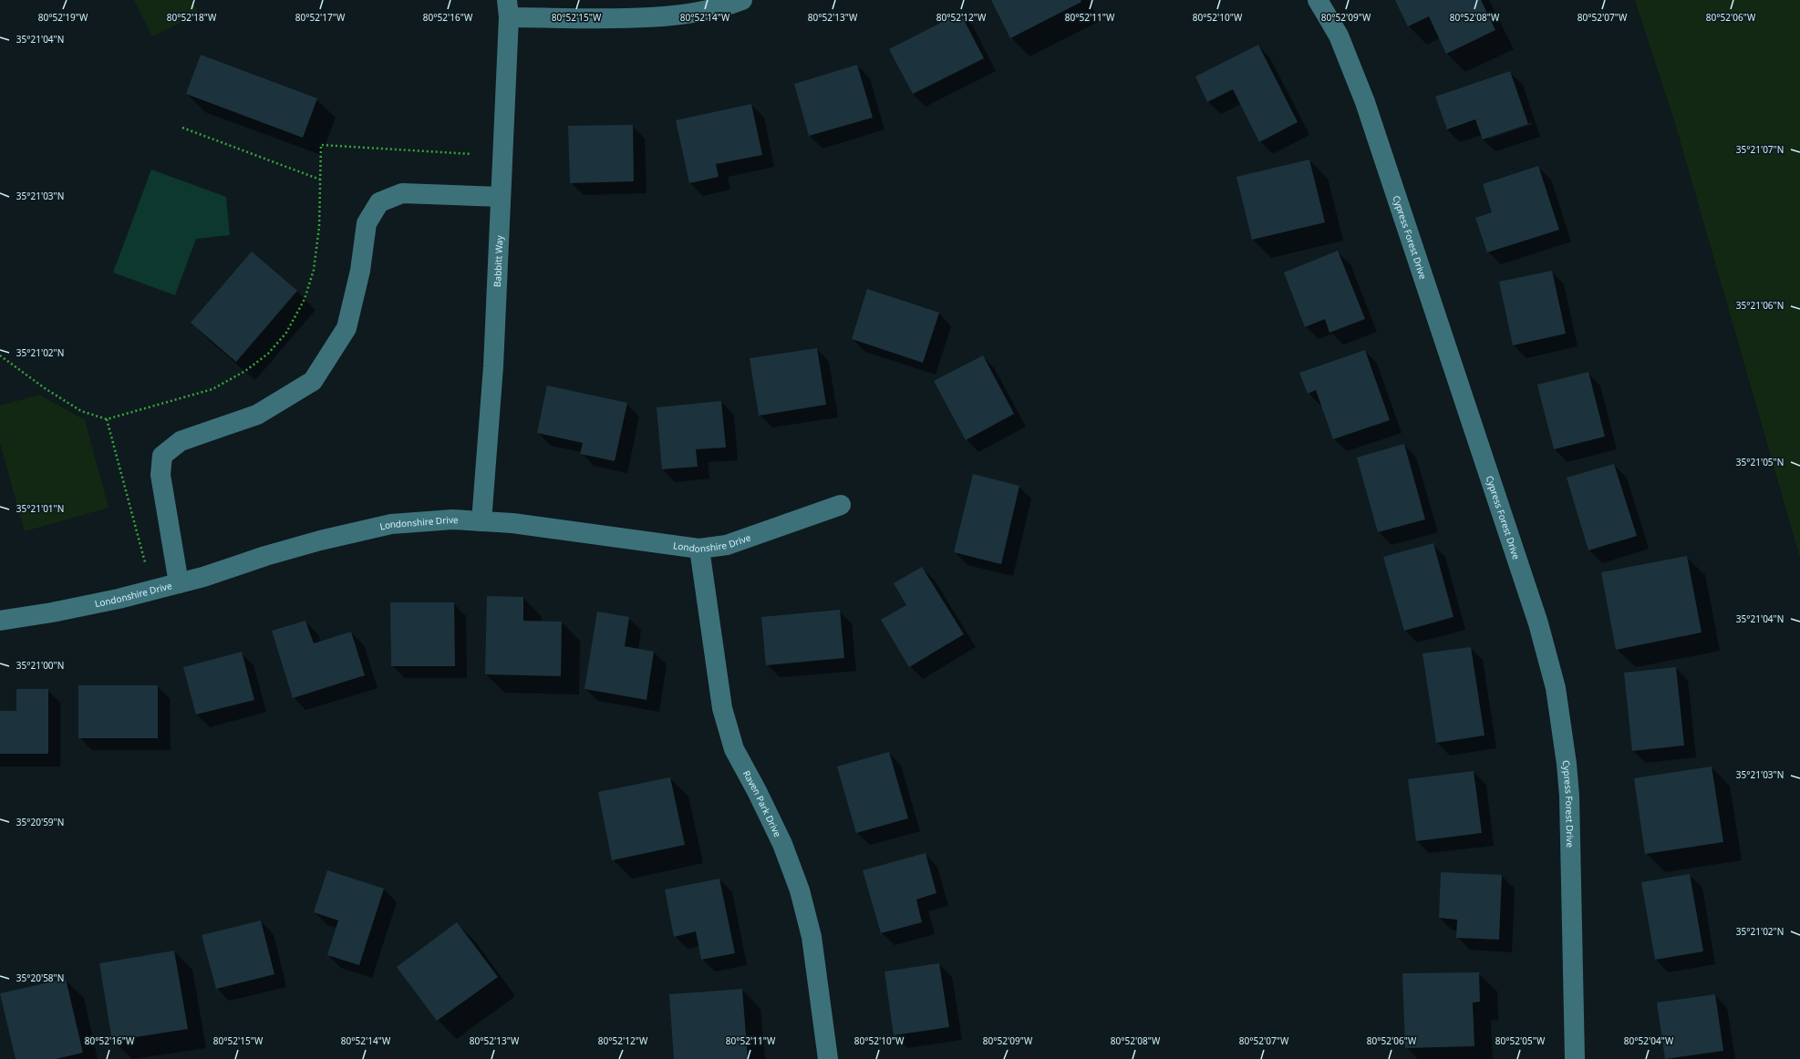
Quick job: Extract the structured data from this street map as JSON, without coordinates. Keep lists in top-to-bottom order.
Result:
{
  "streets": {
    "street": [
      "Cypress Forest Drive",
      "Babbitt Way",
      "Londonshire Drive",
      "Raven Park Drive"
    ]
  },
  "crossings": [
    ["Babbitt Way", "Londonshire Drive"],
    ["Londonshire Drive", "Raven Park Drive"]
  ],
  "coordinates": [
    "80°52'19\"W",
    "80°52'18\"W",
    "80°52'17\"W",
    "80°52'16\"W",
    "80°52'15\"W",
    "80°52'14\"W",
    "80°52'13\"W",
    "80°52'12\"W",
    "80°52'11\"W",
    "80°52'10\"W",
    "80°52'09\"W",
    "80°52'08\"W",
    "80°52'07\"W",
    "80°52'06\"W",
    "35°21'04\"N",
    "35°21'07\"N",
    "35°21'03\"N",
    "35°21'06\"N",
    "35°21'02\"N",
    "35°21'05\"N",
    "35°21'01\"N",
    "35°21'00\"N",
    "35°20'59\"N",
    "35°20'58\"N",
    "80°52'05\"W",
    "80°52'04\"W"
  ]
}
